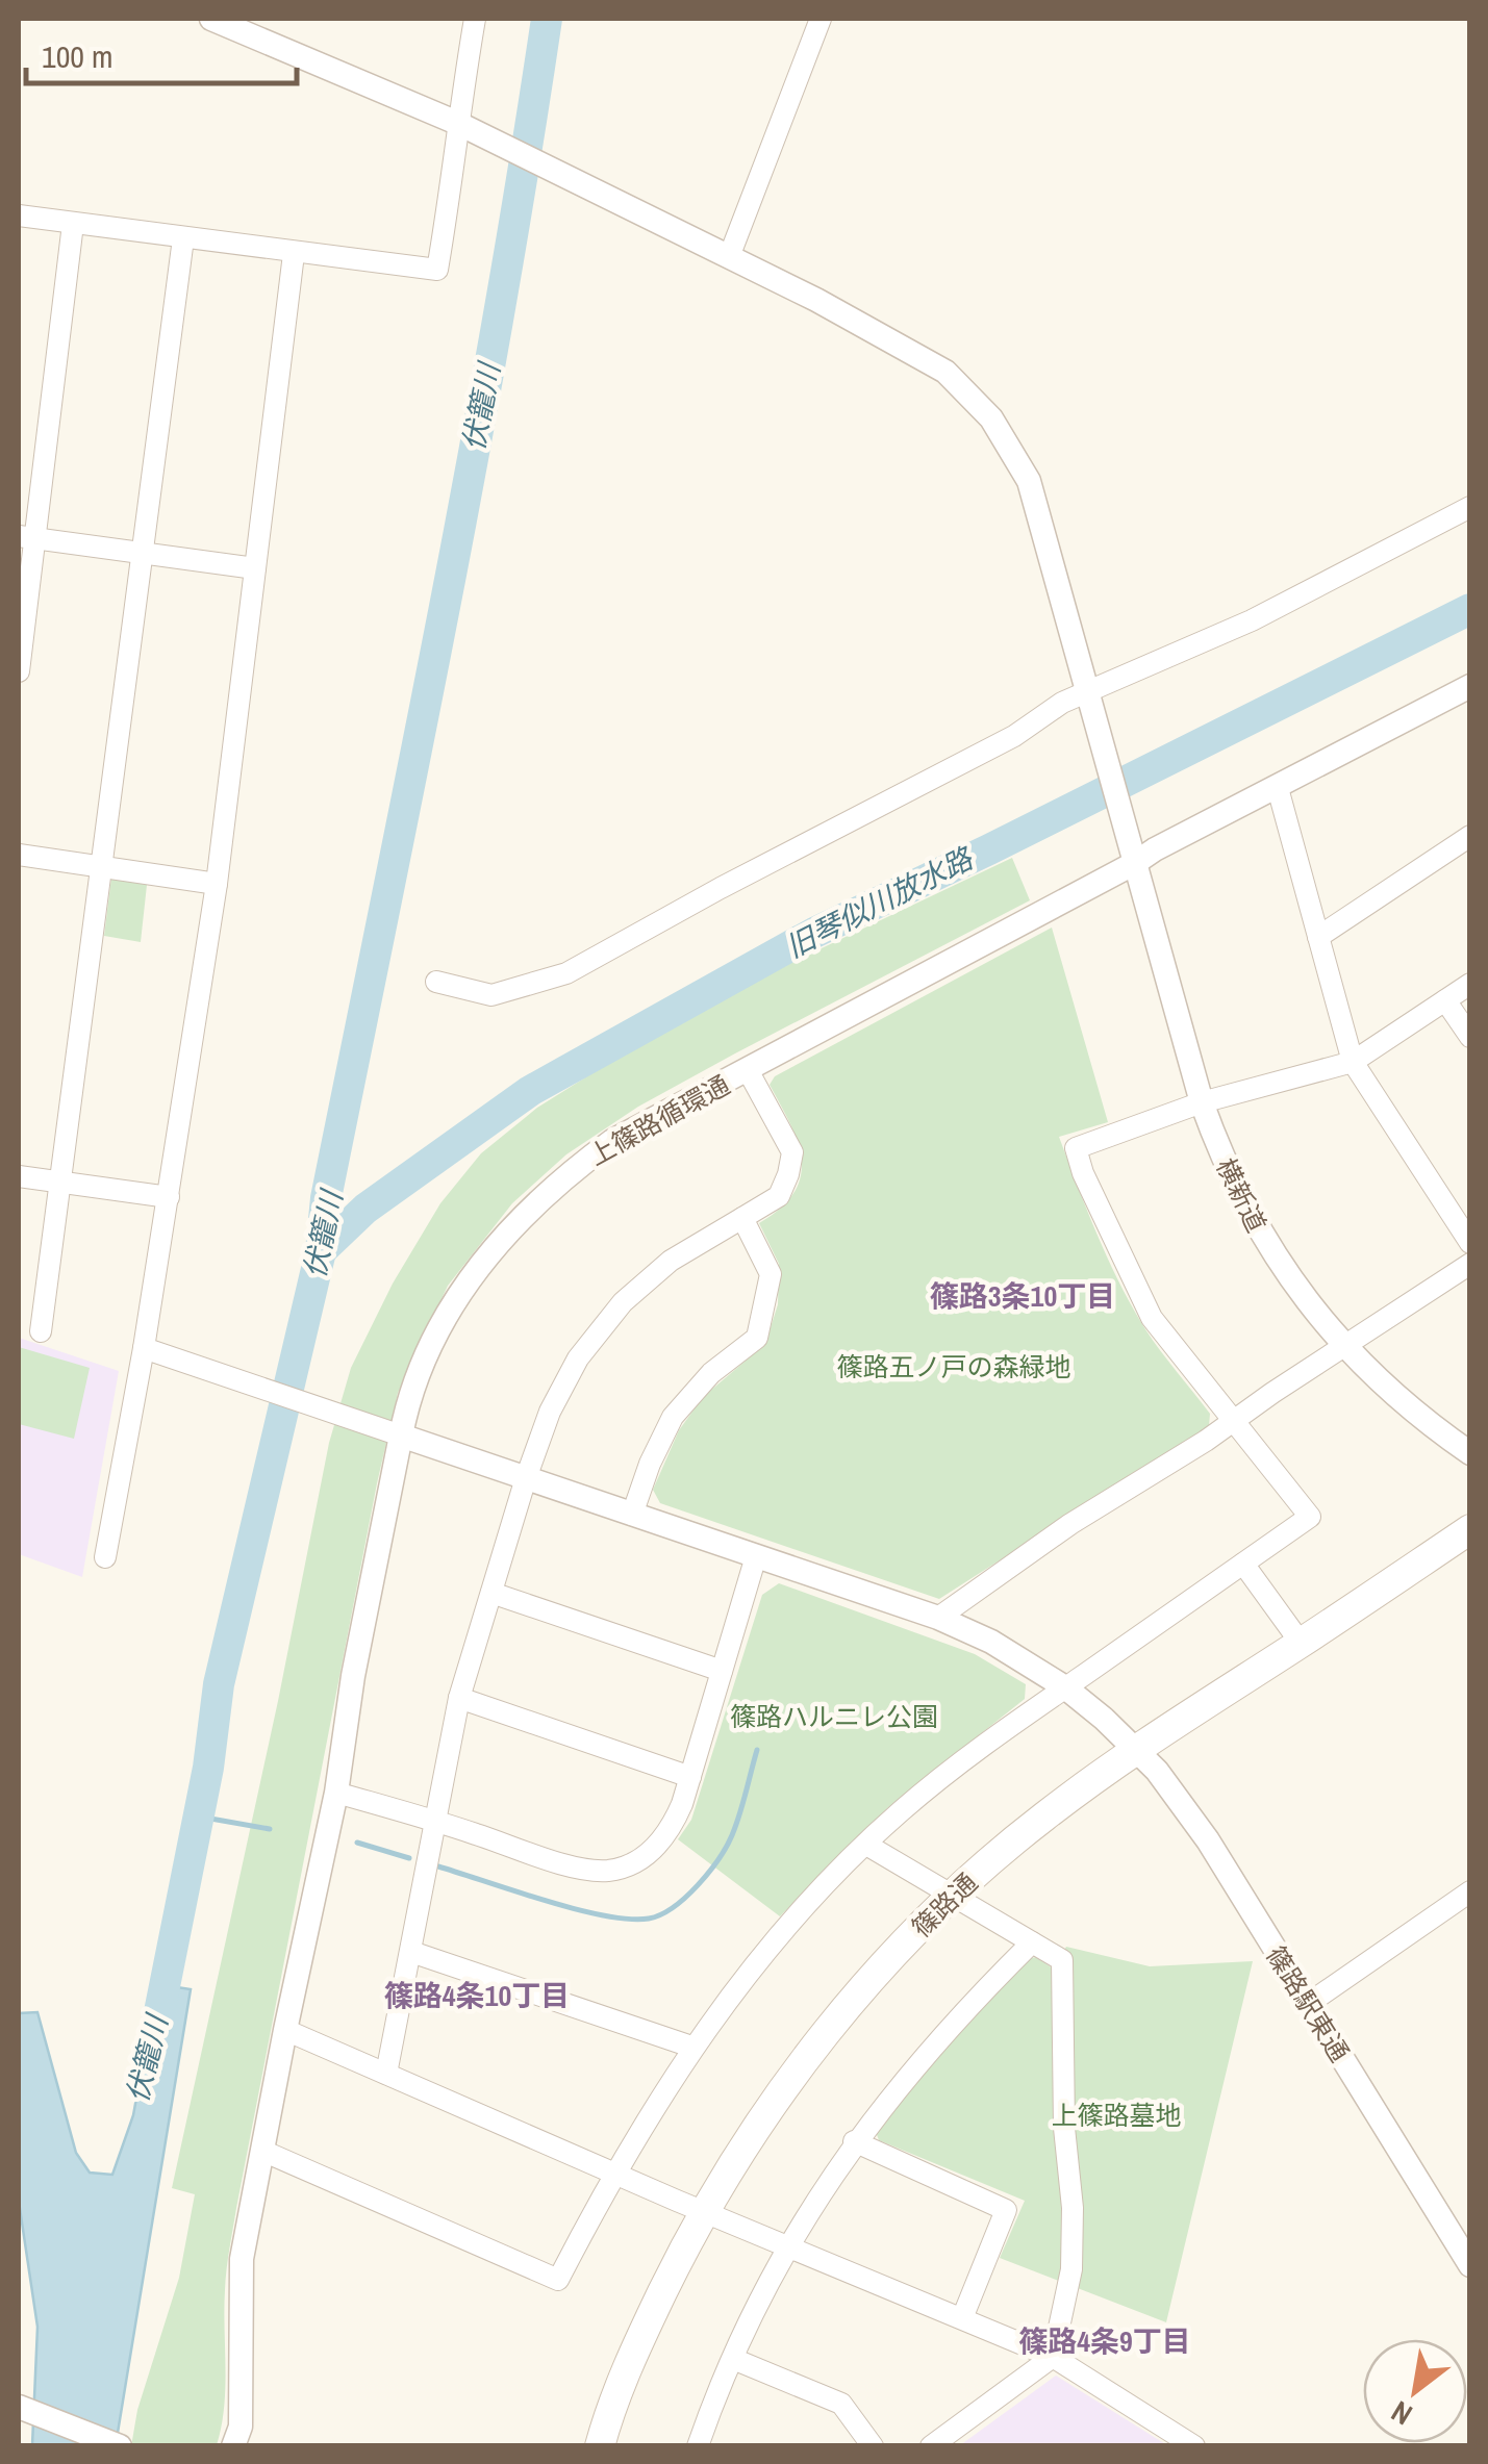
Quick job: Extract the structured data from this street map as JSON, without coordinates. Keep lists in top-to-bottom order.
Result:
{
  "streets": {
    "main road": ["篠路通"],
    "street": ["上篠路循環通", "横新道", "篠路駅東通"]
  },
  "crossings": [
    ["上篠路循環通", "横新道"],
    ["篠路通", "篠路駅東通"]
  ],
  "districts": ["篠路3条10丁目", "篠路4条10丁目", "篠路4条9丁目"],
  "water": ["伏籠川", "旧琴似川放水路"],
  "parks": ["篠路五ノ戸の森緑地", "篠路ハルニレ公園", "上篠路墓地"],
  "scale_bar": "100 m",
  "north": "bottom left"
}
